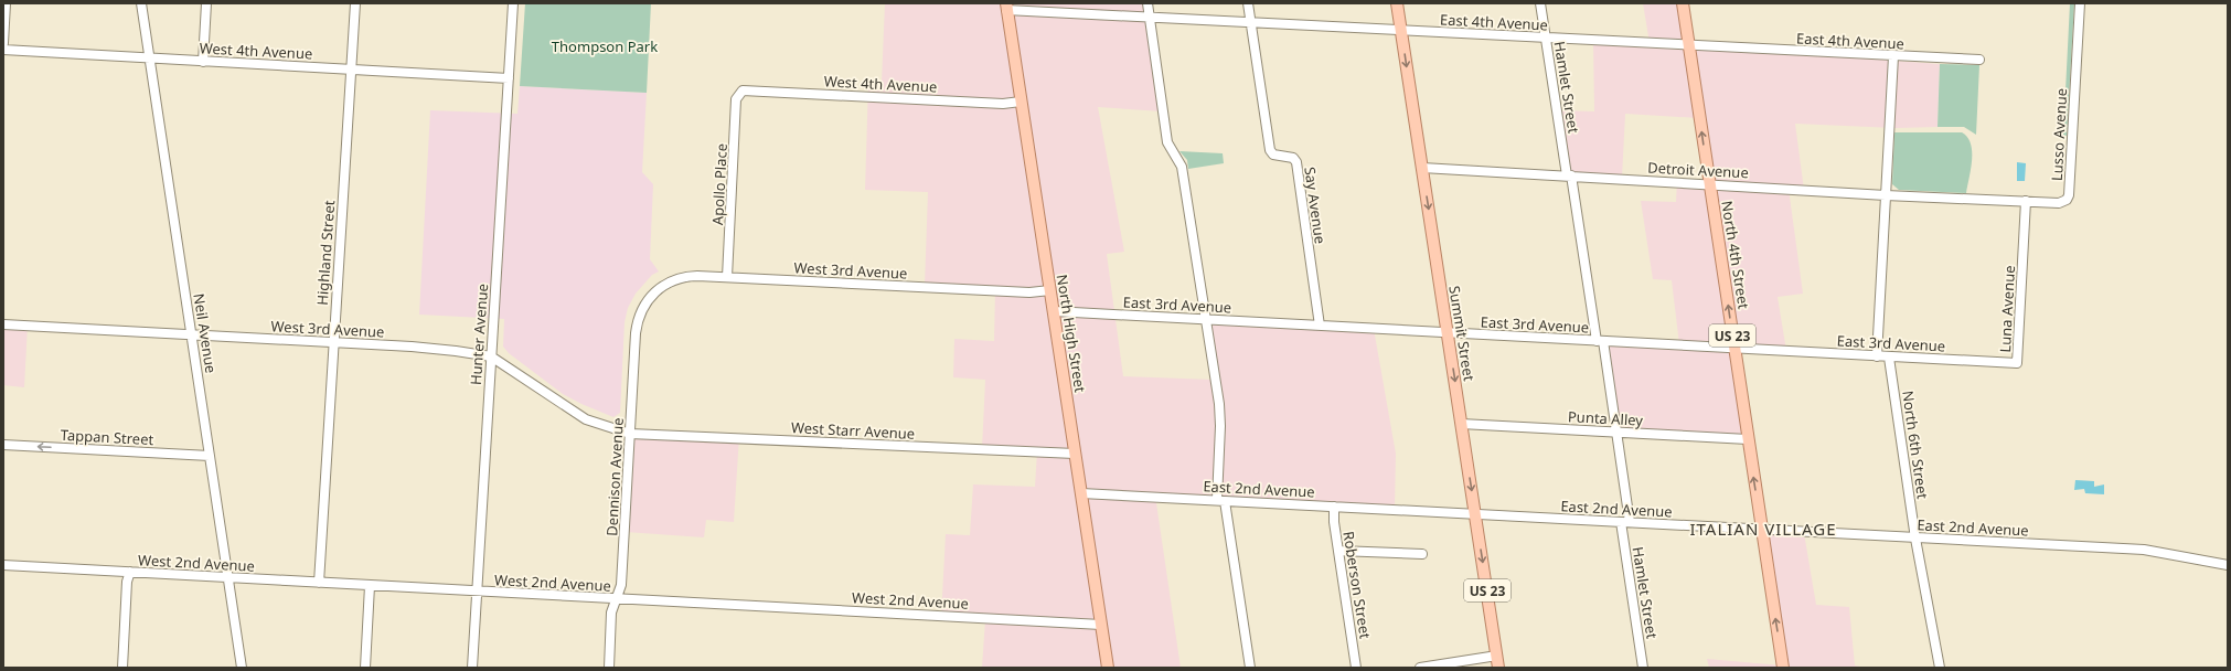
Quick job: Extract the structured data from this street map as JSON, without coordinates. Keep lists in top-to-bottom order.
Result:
{
  "streets": {
    "main road": [
      "North 4th Street",
      "North High Street",
      "Summit Street",
      "US 23"
    ],
    "street": [
      "East 4th Avenue",
      "West 4th Avenue",
      "Hamlet Street",
      "Lusso Avenue",
      "Detroit Avenue",
      "Apollo Place",
      "Say Avenue",
      "Highland Street",
      "West 3rd Avenue",
      "East 3rd Avenue",
      "Luna Avenue",
      "Neil Avenue",
      "Hunter Avenue",
      "Punta Alley",
      "West Starr Avenue",
      "Tappan Street",
      "North 6th Street",
      "Dennison Avenue",
      "East 2nd Avenue",
      "West 2nd Avenue",
      "Roberson Street"
    ]
  },
  "crossings": [
    ["East 4th Avenue", "Hamlet Street"],
    ["East 4th Avenue", "Say Avenue"],
    ["East 4th Avenue", "North 4th Street"],
    ["East 4th Avenue", "North High Street"],
    ["East 4th Avenue", "Summit Street"],
    ["West 4th Avenue", "Apollo Place"],
    ["West 4th Avenue", "Highland Street"],
    ["West 4th Avenue", "Neil Avenue"],
    ["West 4th Avenue", "North High Street"],
    ["West 4th Avenue", "Hunter Avenue"],
    ["Hamlet Street", "Detroit Avenue"],
    ["Hamlet Street", "East 3rd Avenue"],
    ["Hamlet Street", "Punta Alley"],
    ["Hamlet Street", "East 2nd Avenue"],
    ["Lusso Avenue", "Detroit Avenue"],
    ["Lusso Avenue", "Luna Avenue"],
    ["Detroit Avenue", "North 4th Street"],
    ["Detroit Avenue", "Summit Street"],
    ["Apollo Place", "West 3rd Avenue"],
    ["Say Avenue", "East 3rd Avenue"],
    ["Highland Street", "West 3rd Avenue"],
    ["Highland Street", "West 2nd Avenue"],
    ["North 4th Street", "East 3rd Avenue"],
    ["North 4th Street", "Punta Alley"],
    ["North 4th Street", "East 2nd Avenue"],
    ["West 3rd Avenue", "Neil Avenue"],
    ["West 3rd Avenue", "North High Street"],
    ["West 3rd Avenue", "Hunter Avenue"],
    ["West 3rd Avenue", "West Starr Avenue"],
    ["West 3rd Avenue", "Dennison Avenue"],
    ["East 3rd Avenue", "Luna Avenue"],
    ["East 3rd Avenue", "North High Street"],
    ["East 3rd Avenue", "Summit Street"],
    ["East 3rd Avenue", "North 6th Street"],
    ["Neil Avenue", "Tappan Street"],
    ["Neil Avenue", "West 2nd Avenue"],
    ["North High Street", "West Starr Avenue"],
    ["North High Street", "East 2nd Avenue"],
    ["North High Street", "West 2nd Avenue"],
    ["Summit Street", "Punta Alley"],
    ["Summit Street", "East 2nd Avenue"],
    ["Hunter Avenue", "West 2nd Avenue"],
    ["West Starr Avenue", "Dennison Avenue"],
    ["North 6th Street", "East 2nd Avenue"],
    ["Dennison Avenue", "West 2nd Avenue"],
    ["East 2nd Avenue", "Roberson Street"]
  ],
  "one_way": ["North 4th Street", "Summit Street", "Tappan Street"],
  "districts": ["ITALIAN VILLAGE"],
  "parks": ["Thompson Park"]
}
